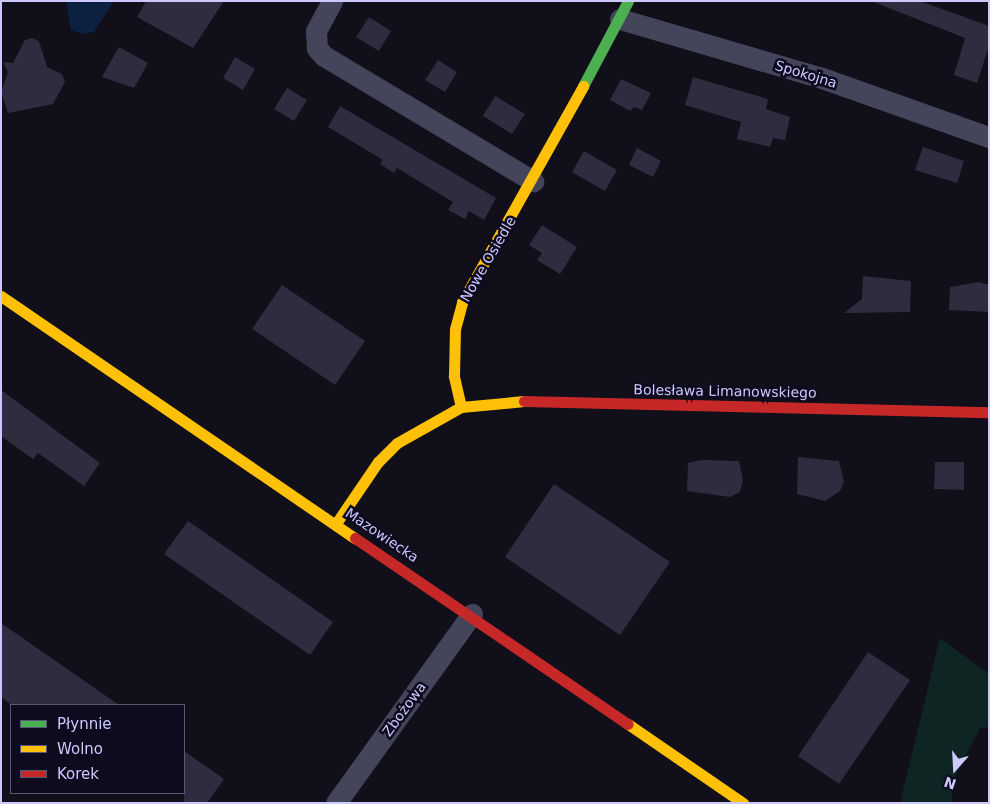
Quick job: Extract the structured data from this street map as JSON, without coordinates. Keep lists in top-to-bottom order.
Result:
{
  "streets": {
    "street": [
      "Spokojna",
      "Nowe Osiedle",
      "Bolesława Limanowskiego",
      "Mazowiecka",
      "Zbożowa"
    ]
  },
  "crossings": [
    ["Spokojna", "Nowe Osiedle"],
    ["Nowe Osiedle", "Bolesława Limanowskiego"],
    ["Mazowiecka", "Zbożowa"]
  ],
  "legend": ["Płynnie", "Wolno", "Korek"],
  "north": "bottom"
}
